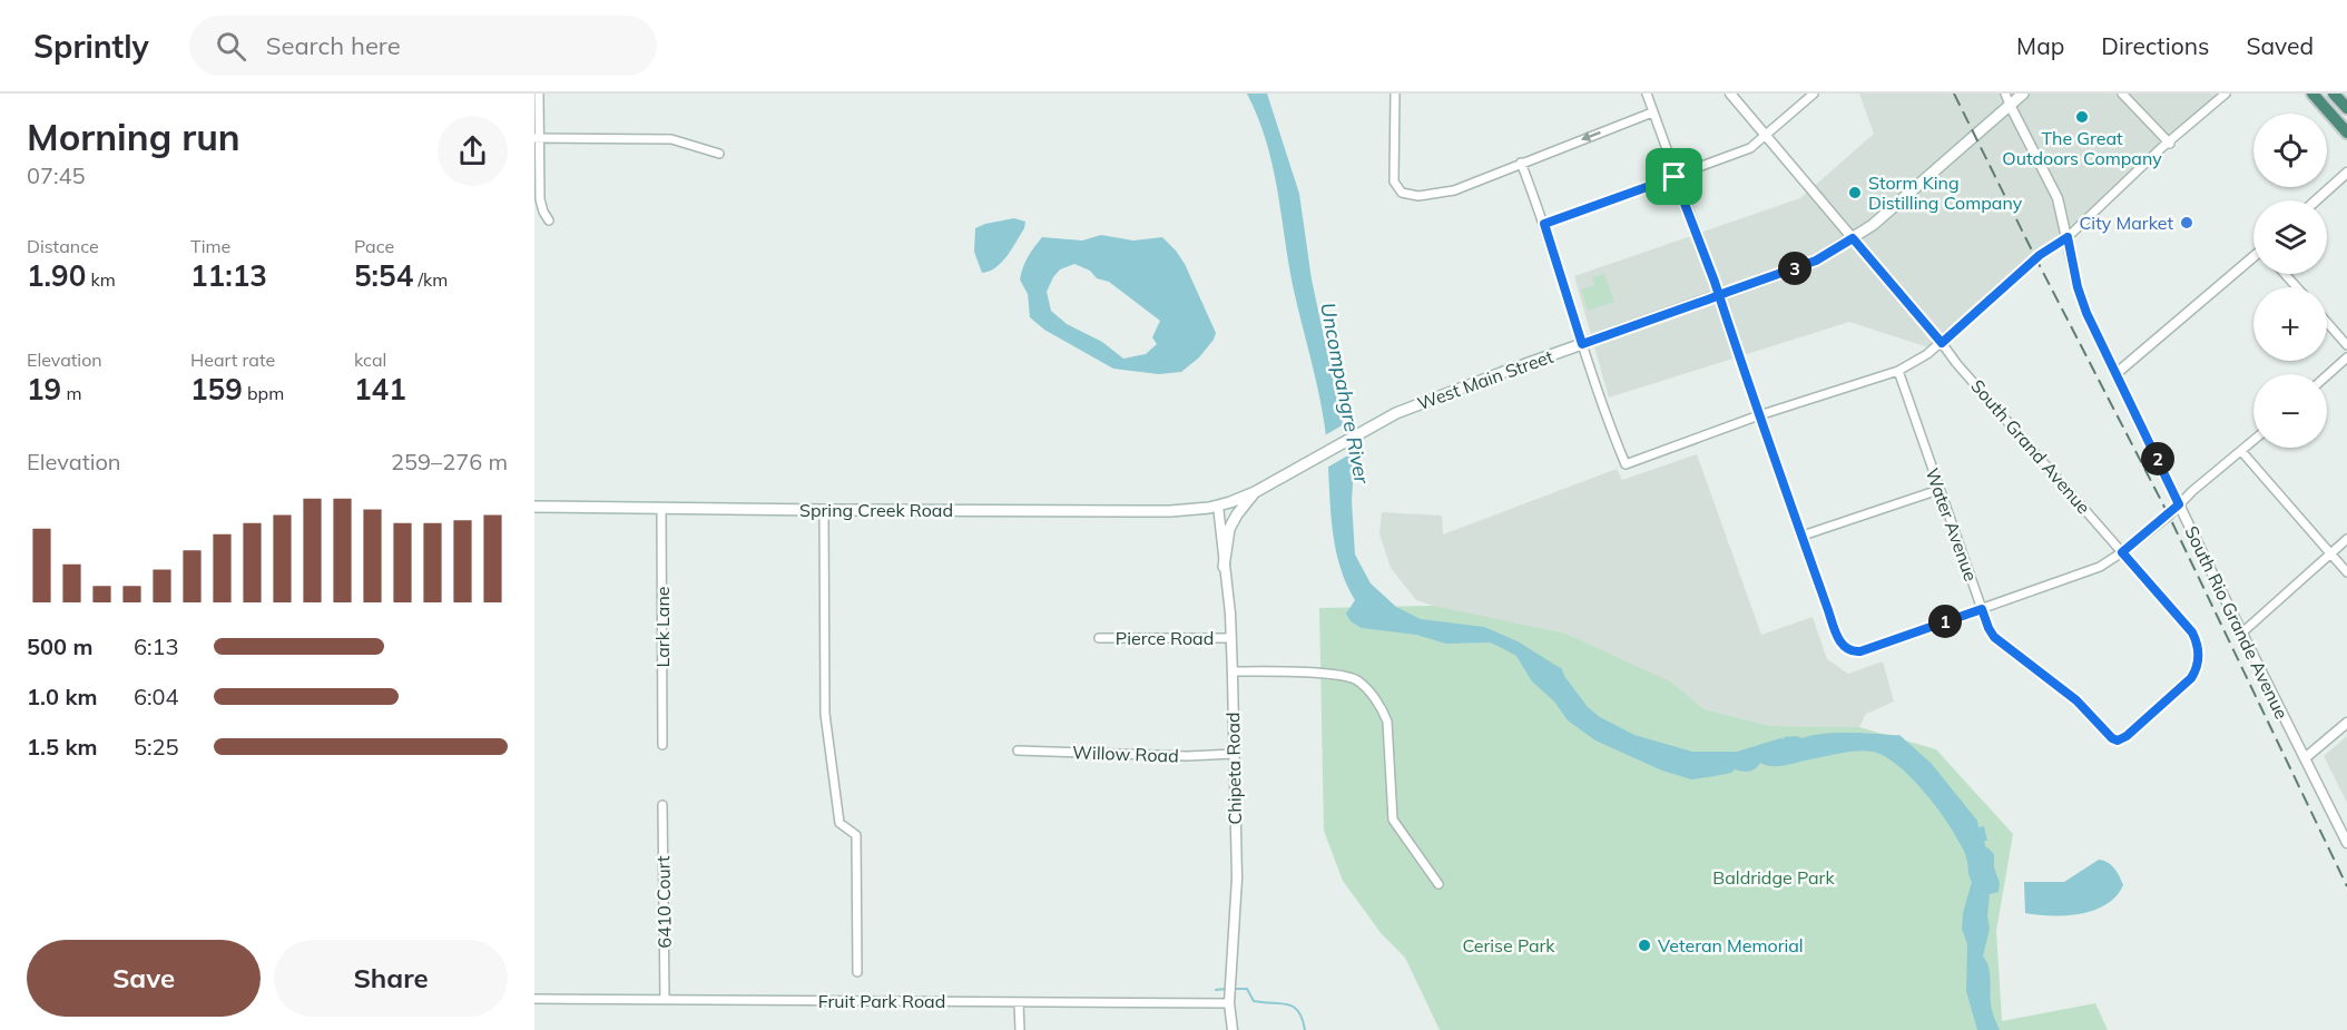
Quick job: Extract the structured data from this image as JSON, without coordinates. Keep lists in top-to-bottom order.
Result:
{
  "streets": {
    "main road": ["West Main Street", "Spring Creek Road"],
    "street": [
      "South Grand Avenue",
      "Water Avenue",
      "South Rio Grande Avenue",
      "Lark Lane",
      "Pierce Road",
      "Willow Road",
      "Chipeta Road",
      "6410 Court",
      "Fruit Park Road"
    ]
  },
  "crossings": [
    ["West Main Street", "South Grand Avenue"],
    ["West Main Street", "Spring Creek Road"],
    ["West Main Street", "South Rio Grande Avenue"],
    ["West Main Street", "Chipeta Road"],
    ["South Grand Avenue", "Water Avenue"],
    ["Spring Creek Road", "Lark Lane"],
    ["Spring Creek Road", "Chipeta Road"],
    ["Pierce Road", "Chipeta Road"],
    ["Willow Road", "Chipeta Road"],
    ["Chipeta Road", "Fruit Park Road"],
    ["6410 Court", "Fruit Park Road"]
  ],
  "water": ["Uncompahgre River"],
  "parks": ["Baldridge Park", "Cerise Park"],
  "places": [
    "The Great Outdoors Company",
    "Storm King Distilling Company",
    "City Market",
    "Veteran Memorial"
  ],
  "page": {
    "header": "Sprintly",
    "search": "Search here",
    "nav": ["Map", "Directions", "Saved"],
    "heading": ["Morning run", "07:45"],
    "map_buttons": ["+", "−"],
    "stats": [
      ["Distance", "1.90 km"],
      ["Time", "11:13"],
      ["Pace", "5:54 /km"],
      ["Elevation", "19 m"],
      ["Heart rate", "159 bpm"],
      ["kcal", "141"]
    ],
    "pins": ["3", "2", "1"],
    "chart": ["Elevation", "259–276 m"],
    "list": [
      {
        "name": "500 m",
        "note": "6:13"
      },
      {
        "name": "1.0 km",
        "note": "6:04"
      },
      {
        "name": "1.5 km",
        "note": "5:25"
      }
    ],
    "buttons": ["Save", "Share"]
  }
}
